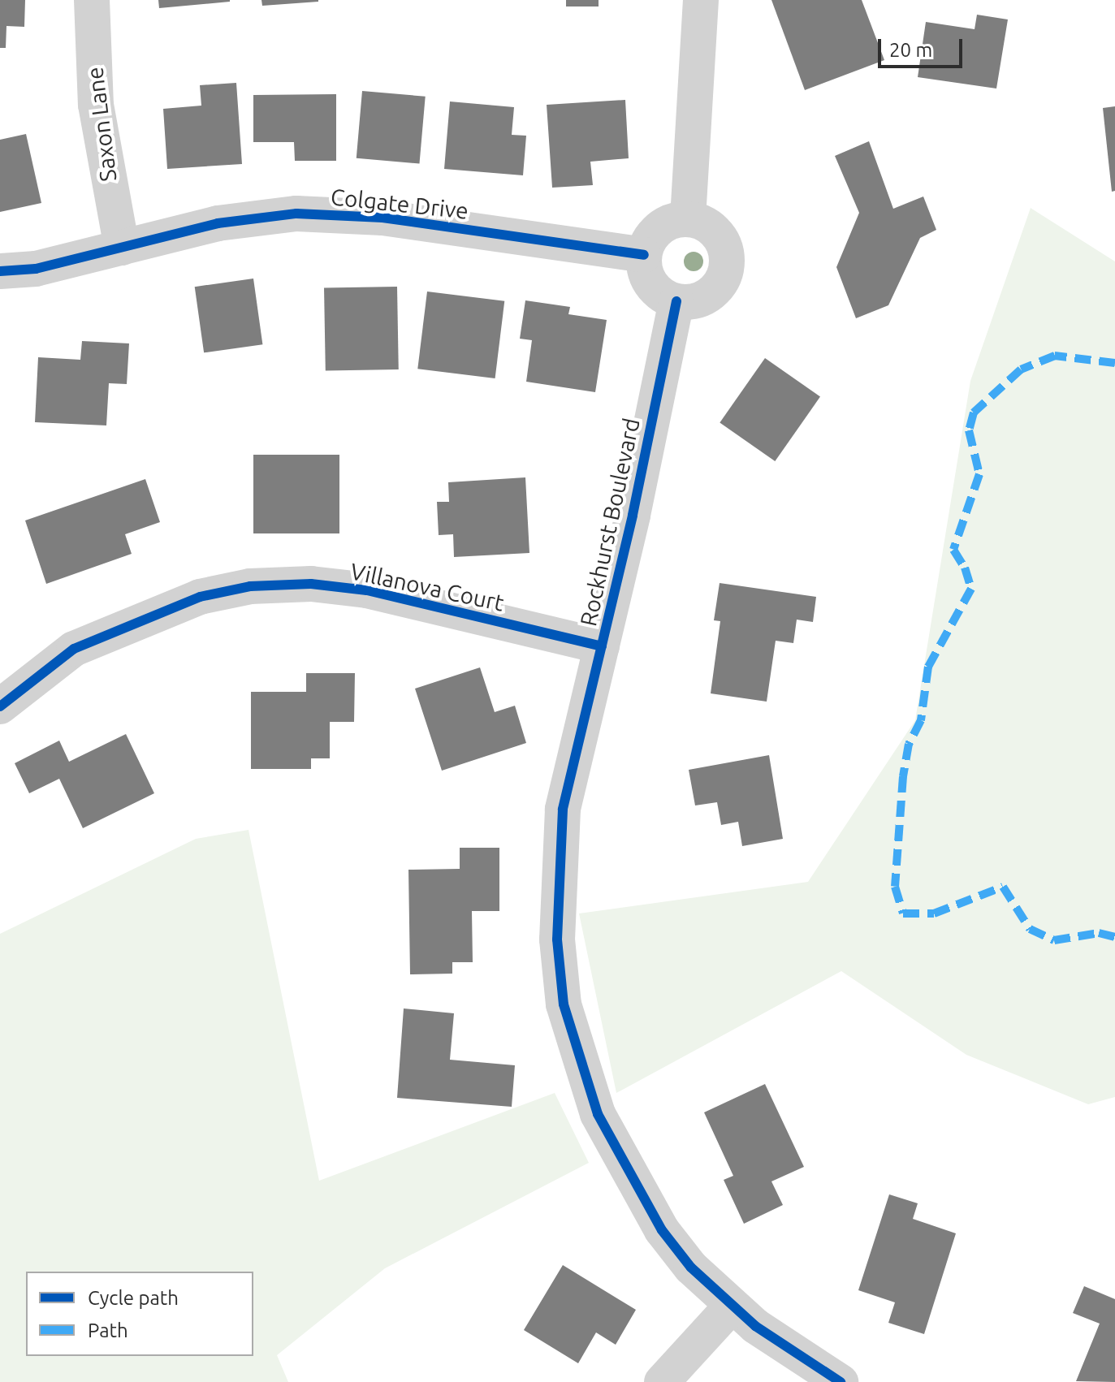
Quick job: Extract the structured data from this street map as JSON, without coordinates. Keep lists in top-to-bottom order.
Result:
{
  "streets": {
    "street": [
      "Saxon Lane",
      "Colgate Drive",
      "Rockhurst Boulevard",
      "Villanova Court"
    ]
  },
  "crossings": [
    ["Saxon Lane", "Colgate Drive"],
    ["Colgate Drive", "Rockhurst Boulevard"],
    ["Rockhurst Boulevard", "Villanova Court"]
  ],
  "legend": ["Cycle path", "Path"],
  "scale_bar": "20 m"
}
